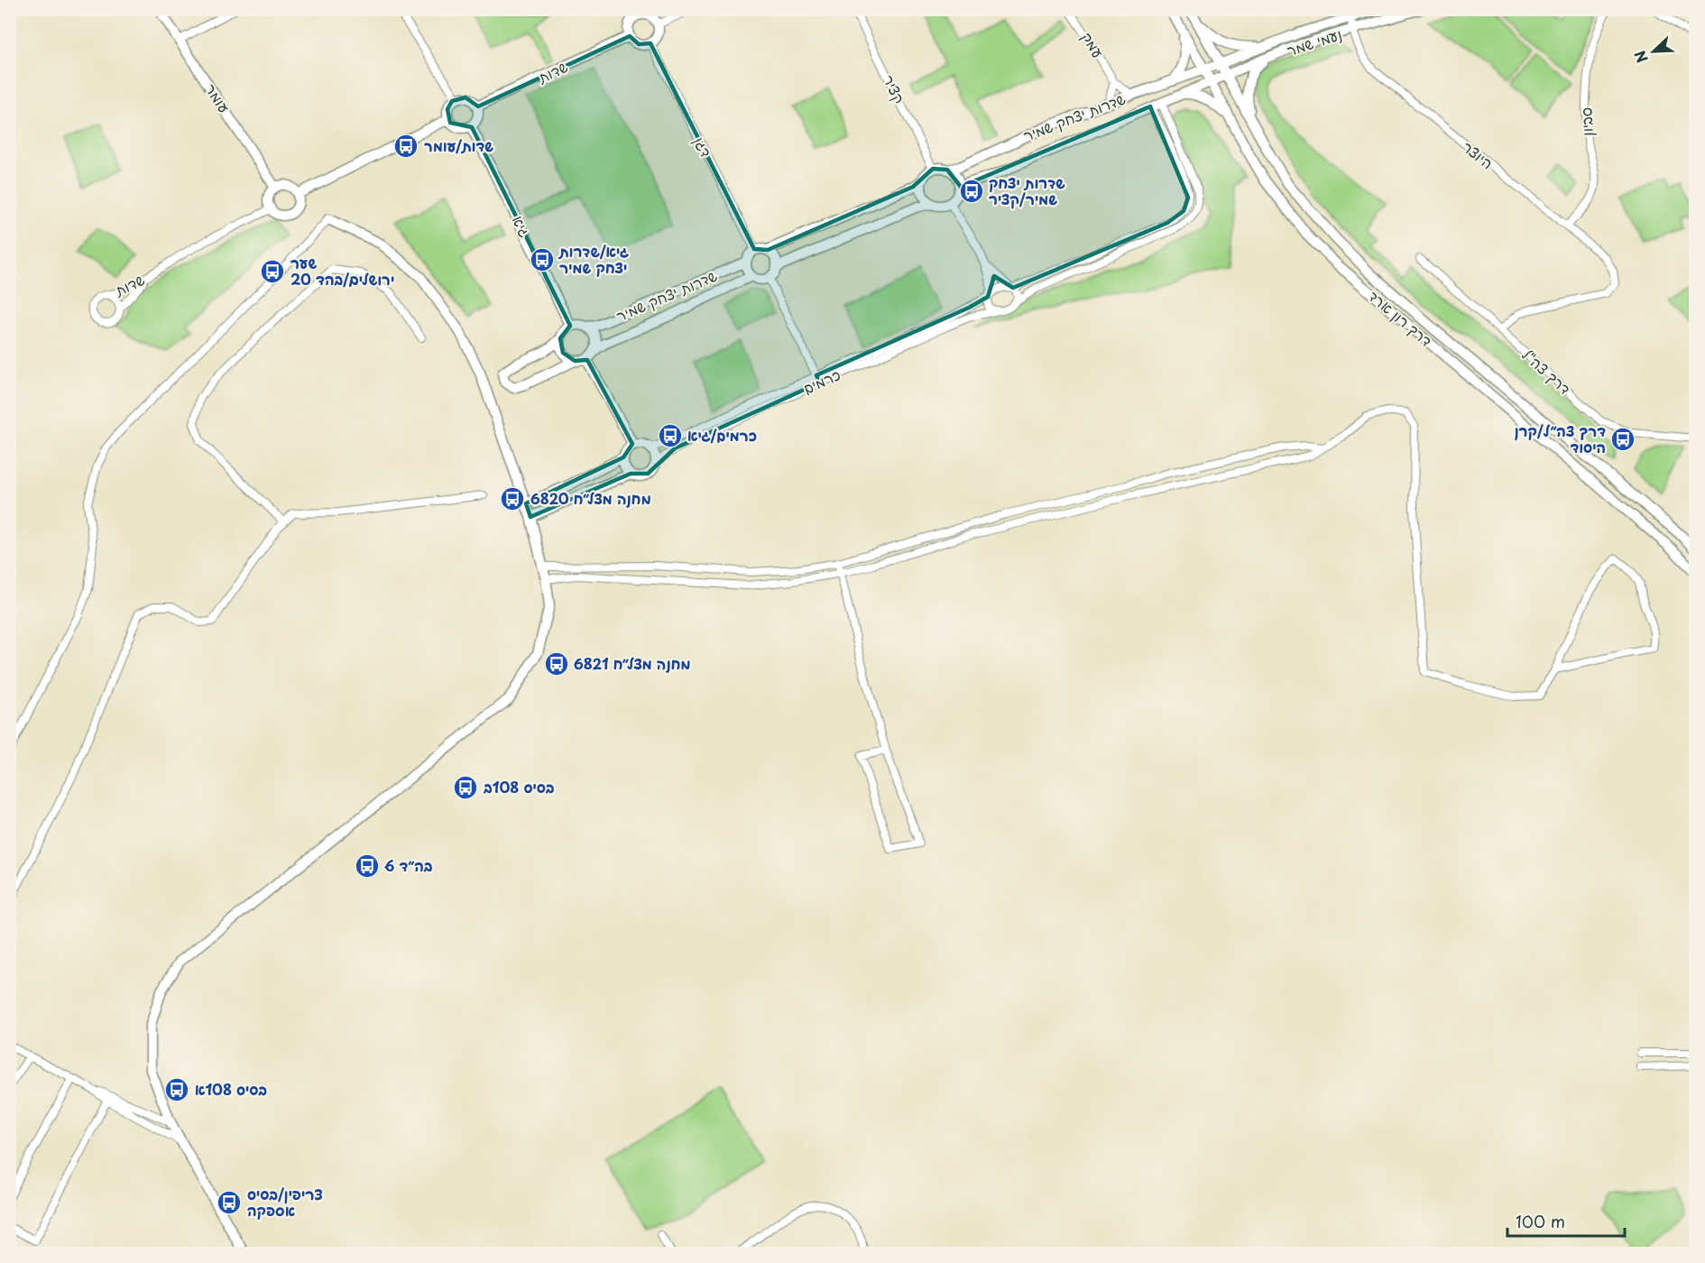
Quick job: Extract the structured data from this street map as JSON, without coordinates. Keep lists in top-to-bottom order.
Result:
{
  "streets": {
    "street": [
      "נעמי שמר",
      "עמק",
      "שדות",
      "קציר",
      "עומר",
      "שדרות יצחק שמיר",
      "סביון",
      "דגן",
      "היוצר",
      "גיא",
      "דרך רון ארד",
      "דרך צה\"ל",
      "כרמים"
    ]
  },
  "crossings": [
    ["נעמי שמר", "שדרות יצחק שמיר"],
    ["נעמי שמר", "היוצר"],
    ["נעמי שמר", "דרך רון ארד"],
    ["עמק", "שדרות יצחק שמיר"],
    ["שדות", "עומר"],
    ["שדות", "דגן"],
    ["שדות", "גיא"],
    ["קציר", "שדרות יצחק שמיר"],
    ["שדרות יצחק שמיר", "דגן"],
    ["שדרות יצחק שמיר", "גיא"],
    ["שדרות יצחק שמיר", "דרך רון ארד"],
    ["סביון", "היוצר"],
    ["היוצר", "דרך צה\"ל"]
  ],
  "places": {
    "bus stop": [
      "שדות/עומר",
      "שדרות יצחק שמיר/קציר",
      "גיא/שדרות יצחק שמיר",
      "שער ירושלים/בהד 20",
      "כרמים/גיא",
      "דרך צה״ל/קרן היסוד",
      "מחנה מצל״ח 6820",
      "מחנה מצל״ח 6821",
      "בסיס 108ב",
      "בה״ד 6",
      "בסיס 108א",
      "צריפין/בסיס אספקה"
    ]
  },
  "scale_bar": "100 m",
  "north": "bottom left"
}
